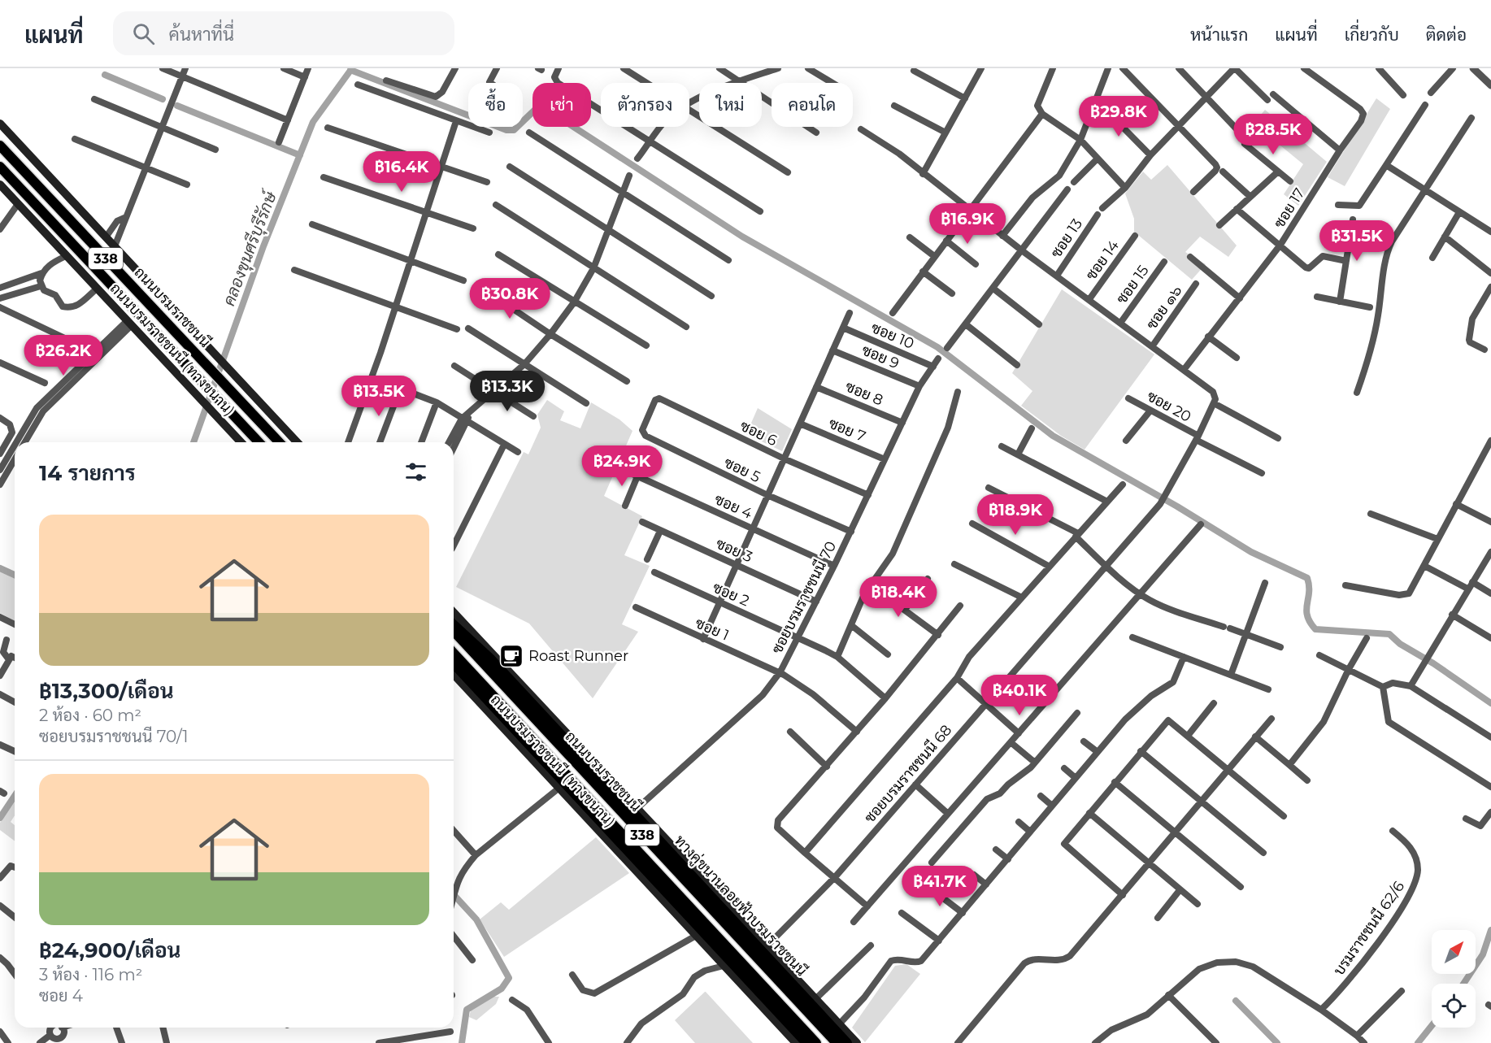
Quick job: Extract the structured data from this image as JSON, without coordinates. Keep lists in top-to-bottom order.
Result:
{
  "streets": {
    "main road": [
      "338",
      "ถนนบรมราชชนนี",
      "ถนนบรมราชชนนี (ทางขนาน)",
      "ทางคู่ขนานลอยฟ้าบรมราชชนนี"
    ],
    "street": [
      "ซอย 17",
      "ซอย 13",
      "ซอย 14",
      "ซอย 15",
      "ซอย ๑๖",
      "ซอย 10",
      "ซอย 9",
      "ซอย 8",
      "ซอย 20",
      "ซอย 7",
      "ซอย 6",
      "ซอย 5",
      "ซอย 4",
      "ซอย 3",
      "ซอย 2",
      "ซอยบรมราชชนนี 70",
      "ซอย 1",
      "ซอยบรมราชชนนี 68",
      "บรมราชชนนี 62/6"
    ]
  },
  "crossings": [
    ["ซอย 10", "ซอยบรมราชชนนี 70"],
    ["ถนนบรมราชชนนี (ทางขนาน)", "ซอยบรมราชชนนี 70"],
    ["ถนนบรมราชชนนี (ทางขนาน)", "ซอยบรมราชชนนี 68"],
    ["ซอย 9", "ซอยบรมราชชนนี 70"],
    ["ซอย 8", "ซอยบรมราชชนนี 70"],
    ["ซอย 20", "ซอยบรมราชชนนี 68"],
    ["ซอย 7", "ซอยบรมราชชนนี 70"],
    ["ซอย 6", "ซอย 5"],
    ["ซอย 6", "ซอยบรมราชชนนี 70"],
    ["ซอย 5", "ซอยบรมราชชนนี 70"],
    ["ซอย 4", "ซอยบรมราชชนนี 70"],
    ["ซอย 3", "ซอยบรมราชชนนี 70"],
    ["ซอย 2", "ซอยบรมราชชนนี 70"],
    ["ซอยบรมราชชนนี 70", "ซอย 1"]
  ],
  "water": ["คลองขุนศรีบุรีรักษ์"],
  "places": {
    "cafe": ["Roast Runner"]
  },
  "north": "top right",
  "page": {
    "header": "แผนที่",
    "search": "ค้นหาที่นี่",
    "nav": [
      "หน้าแรก",
      "แผนที่",
      "เกี่ยวกับ",
      "ติดต่อ"
    ],
    "chip": [
      "ซื้อ",
      "เช่า",
      "ตัวกรอง",
      "ใหม่",
      "คอนโด"
    ],
    "price": [
      "฿29.8K",
      "฿28.5K",
      "฿16.4K",
      "฿16.9K",
      "฿31.5K",
      "฿30.8K",
      "฿26.2K",
      "฿13.3K",
      "฿13.5K",
      "฿24.9K",
      "฿18.9K",
      "฿18.4K",
      "฿40.1K",
      "฿41.7K"
    ],
    "heading": "14 รายการ",
    "list": [
      {
        "name": "฿13,300/เดือน",
        "note": "2 ห้อง · 60 m² · ซอยบรมราชชนนี 70/1"
      },
      {
        "name": "฿24,900/เดือน",
        "note": "3 ห้อง · 116 m² · ซอย 4"
      }
    ]
  }
}
